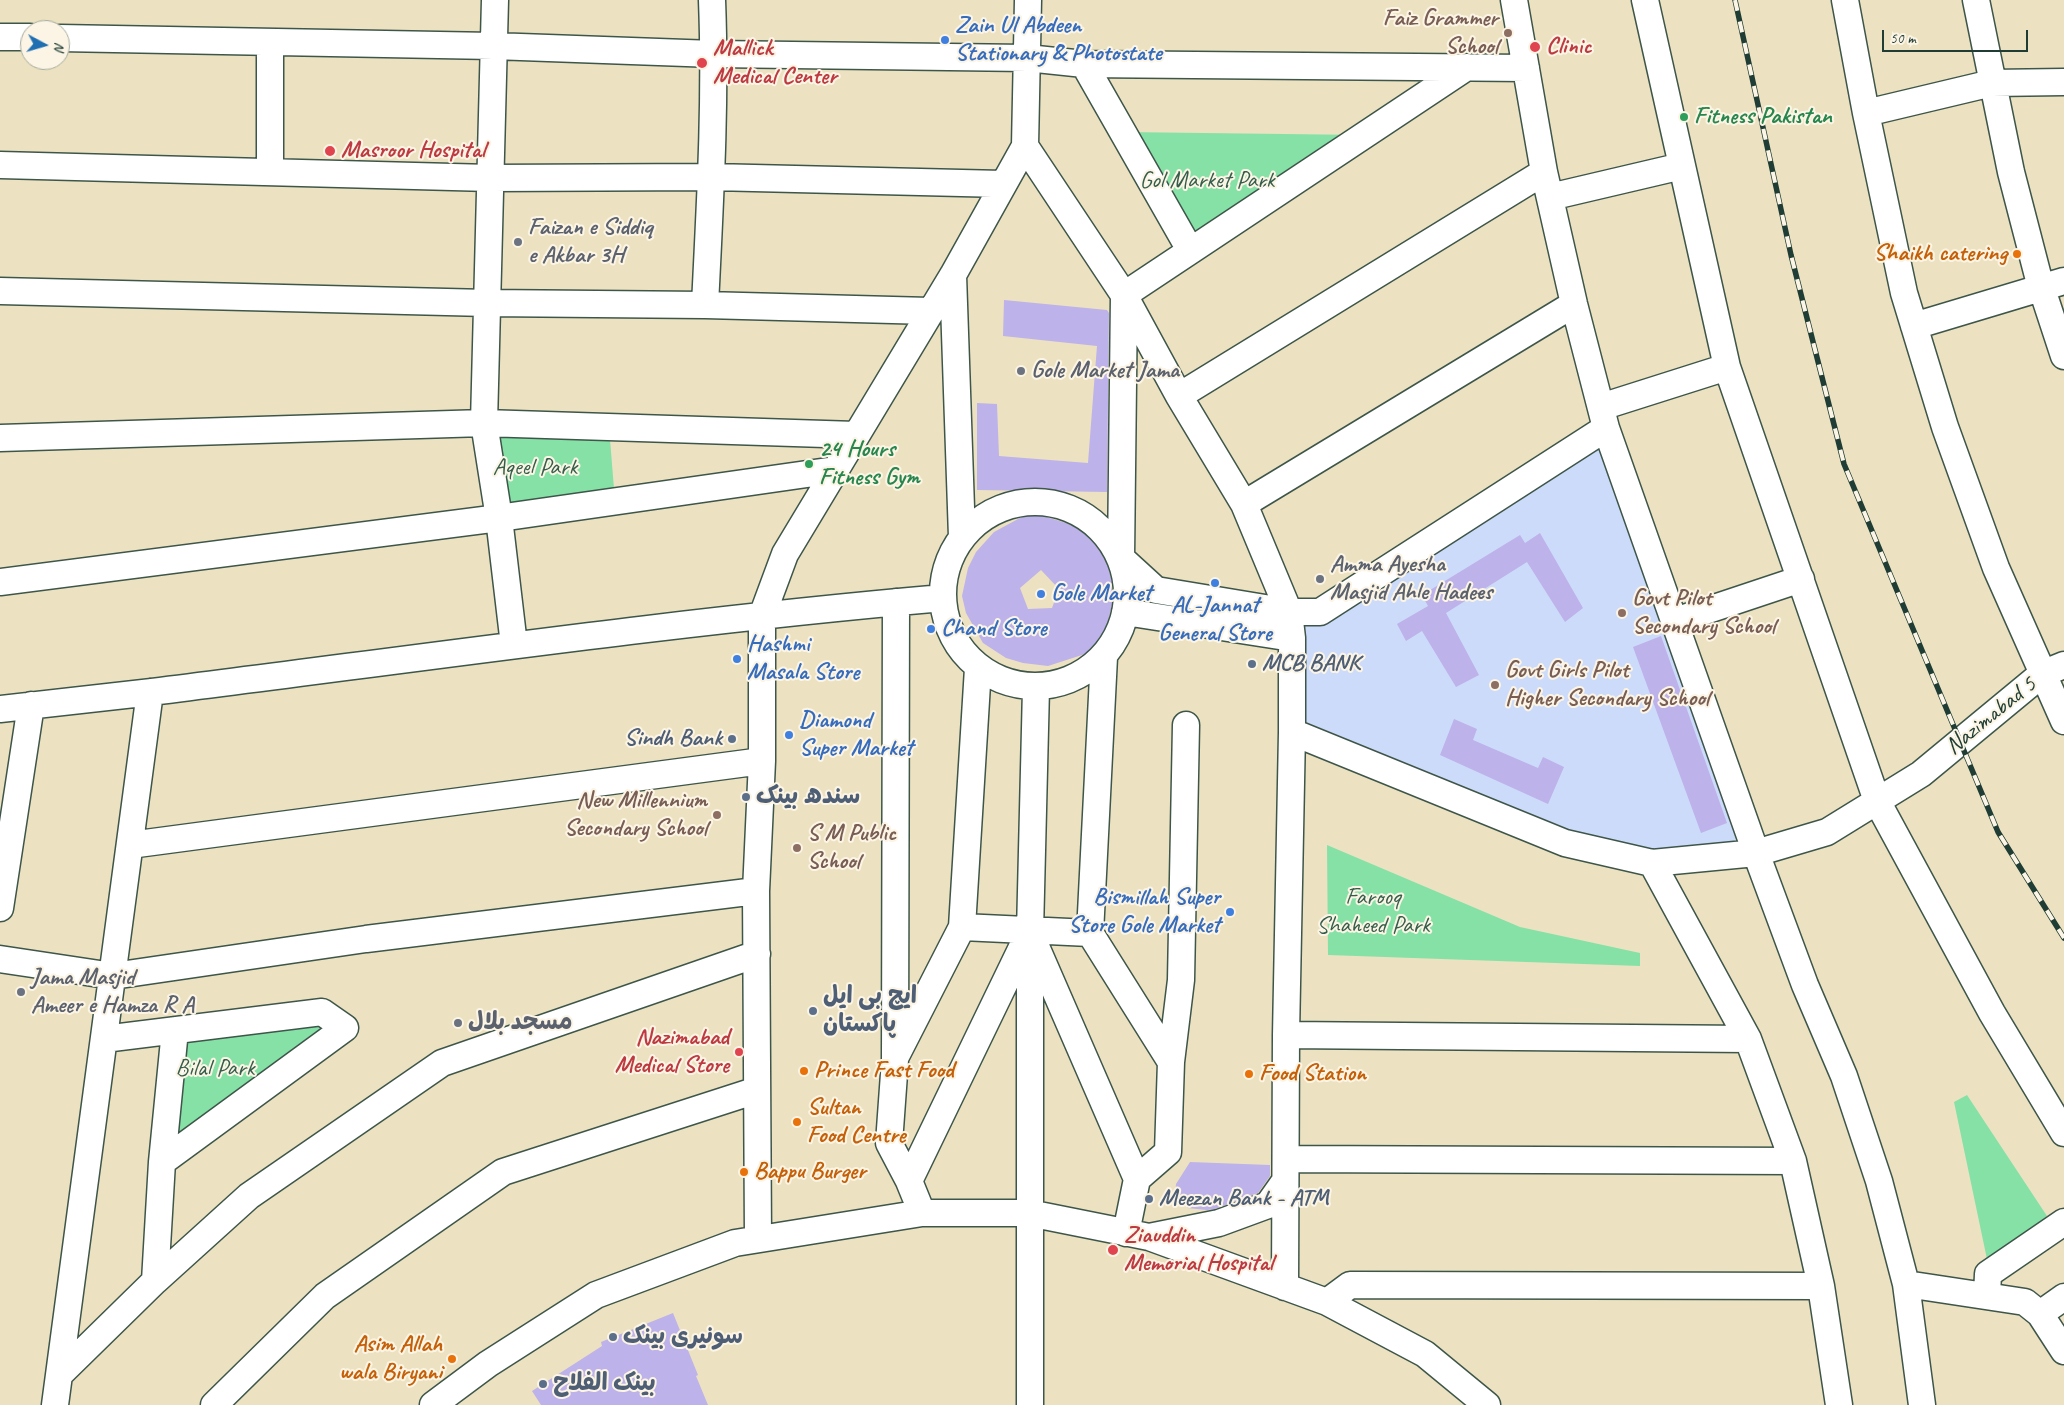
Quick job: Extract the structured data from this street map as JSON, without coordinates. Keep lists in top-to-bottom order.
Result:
{
  "streets": {
    "street": ["Nazimabad 5"]
  },
  "parks": [
    "Gol Market Park",
    "Aqeel Park",
    "Farooq Shaheed Park",
    "Bilal Park"
  ],
  "places": [
    "Faiz Grammer School",
    "Zain Ul Abdeen Stationary & Photostate",
    "Clinic",
    "Mallick Medical Center",
    "Fitness Pakistan",
    "Masroor Hospital",
    "Faizan e Siddiq e Akbar 3H",
    "Shaikh catering",
    "Gole Market Jama",
    "24 Hours Fitness Gym",
    "Amma Ayesha Masjid Ahle Hadees",
    "AL-Jannat General Store",
    "Gole Market",
    "Govt Pilot Secondary School",
    "Chand Store",
    "Hashmi Masala Store",
    "MCB BANK",
    "Govt Girls Pilot Higher Secondary School",
    "Diamond Super Market",
    "Sindh Bank",
    "سندھ بینک",
    "New Millennium Secondary School",
    "S M Public School",
    "Bismillah Super Store Gole Market",
    "Jama Masjid Ameer e Hamza R A",
    "ایچ بی ایل پاکستان",
    "مسجد بلال",
    "Nazimabad Medical Store",
    "Prince Fast Food",
    "Food Station",
    "Sultan Food Centre",
    "Bappu Burger",
    "Meezan Bank - ATM",
    "Ziauddin Memorial Hospital",
    "سونیری بینک",
    "Asim Allah wala Biryani",
    "بینک الفلاح"
  ],
  "scale_bar": "50 m",
  "north": "right"
}
